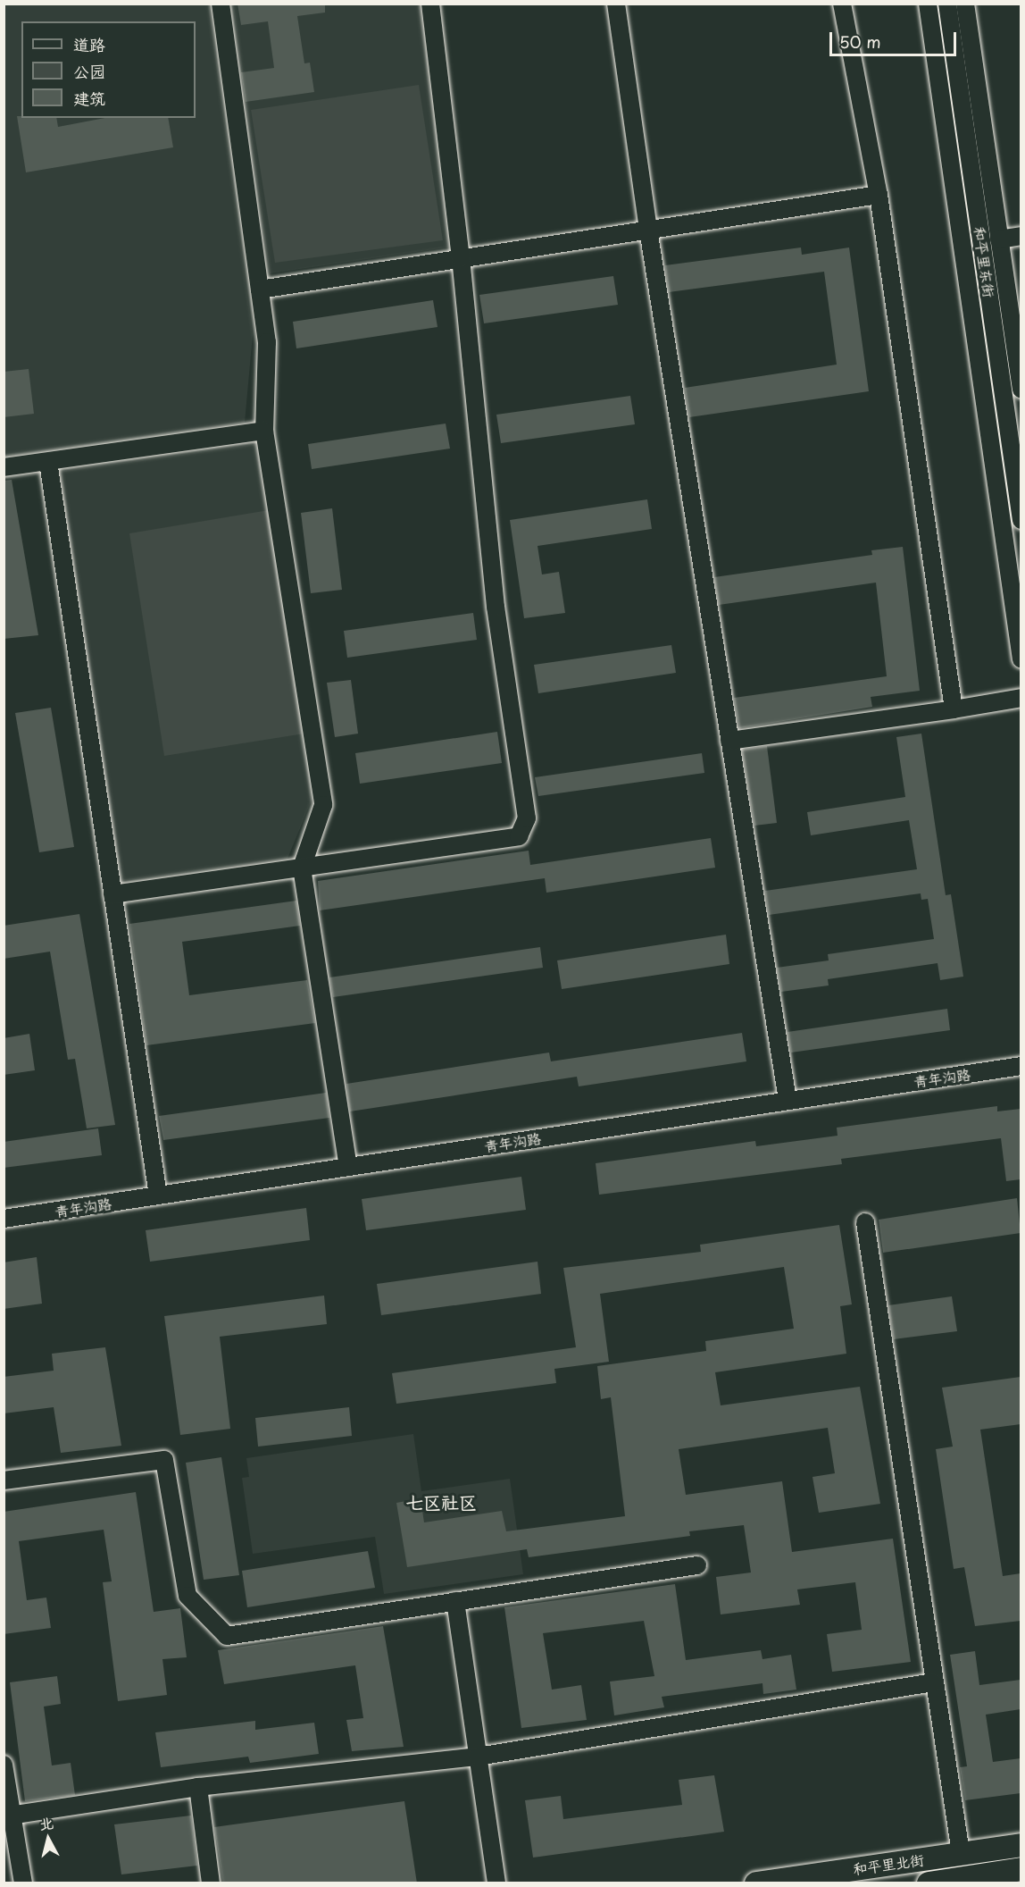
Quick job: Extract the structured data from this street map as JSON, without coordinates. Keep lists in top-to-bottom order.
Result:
{
  "streets": {
    "main road": ["和平里北街"],
    "street": ["和平里东街", "青年沟路"]
  },
  "districts": ["七区社区"],
  "legend": ["道路", "公园", "建筑"],
  "scale_bar": "50 m",
  "north": "top"
}
